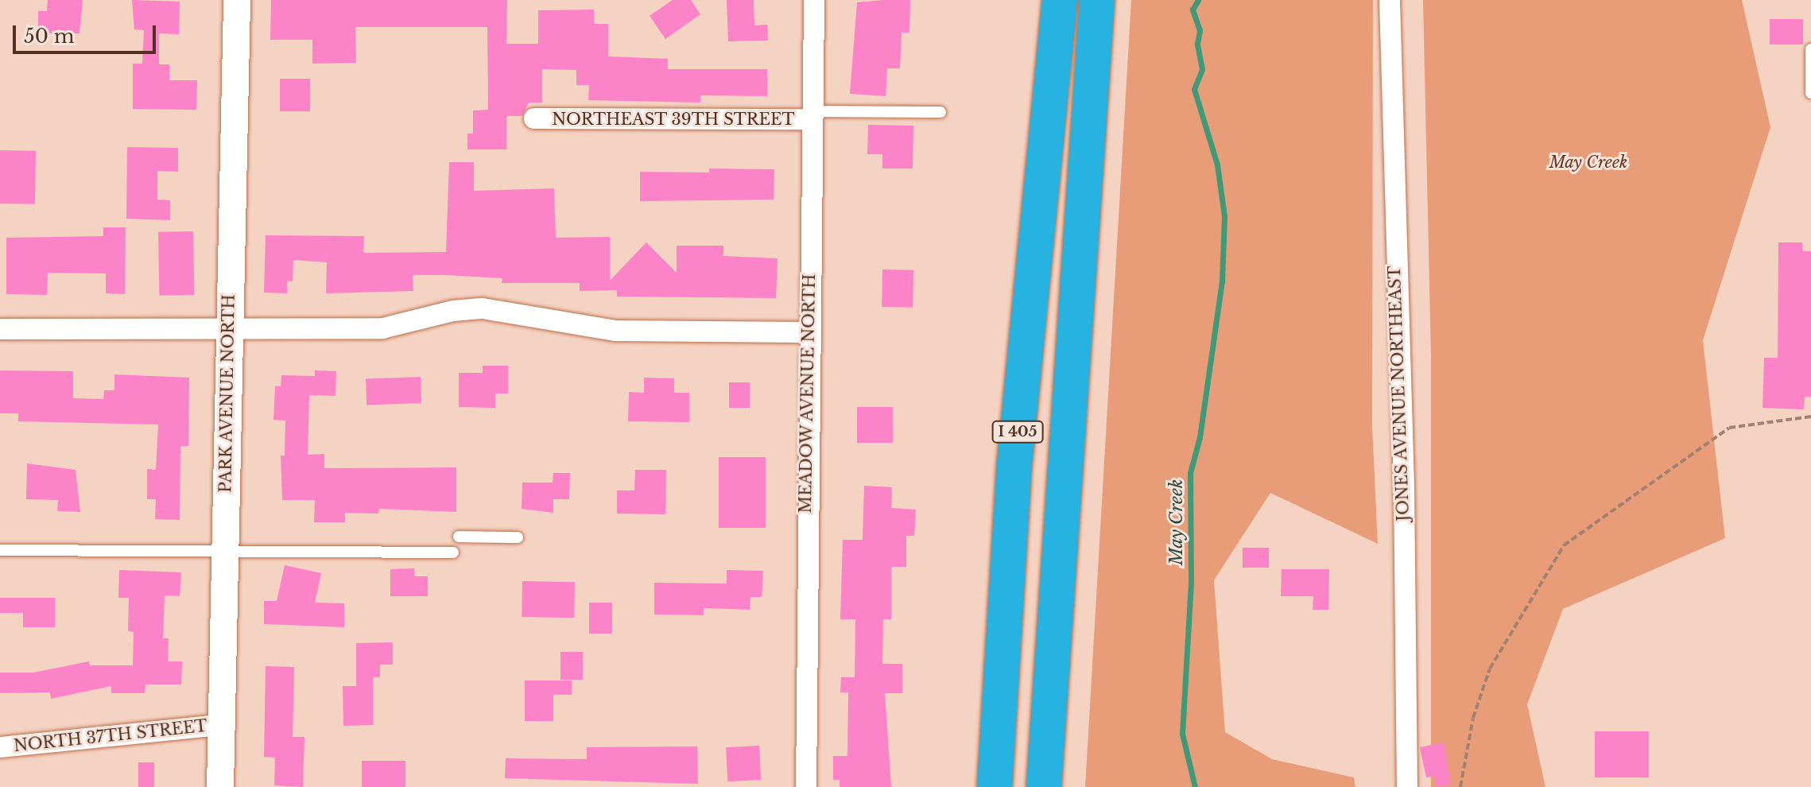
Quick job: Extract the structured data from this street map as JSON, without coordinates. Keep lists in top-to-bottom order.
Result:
{
  "streets": {
    "highway": ["I 405"],
    "street": [
      "NORTHEAST 39TH STREET",
      "PARK AVENUE NORTH",
      "MEADOW AVENUE NORTH",
      "JONES AVENUE NORTHEAST",
      "NORTH 37TH STREET"
    ]
  },
  "crossings": [
    ["NORTHEAST 39TH STREET", "MEADOW AVENUE NORTH"],
    ["PARK AVENUE NORTH", "NORTH 37TH STREET"]
  ],
  "water": ["May Creek"],
  "parks": ["May Creek"],
  "scale_bar": "50 m"
}
